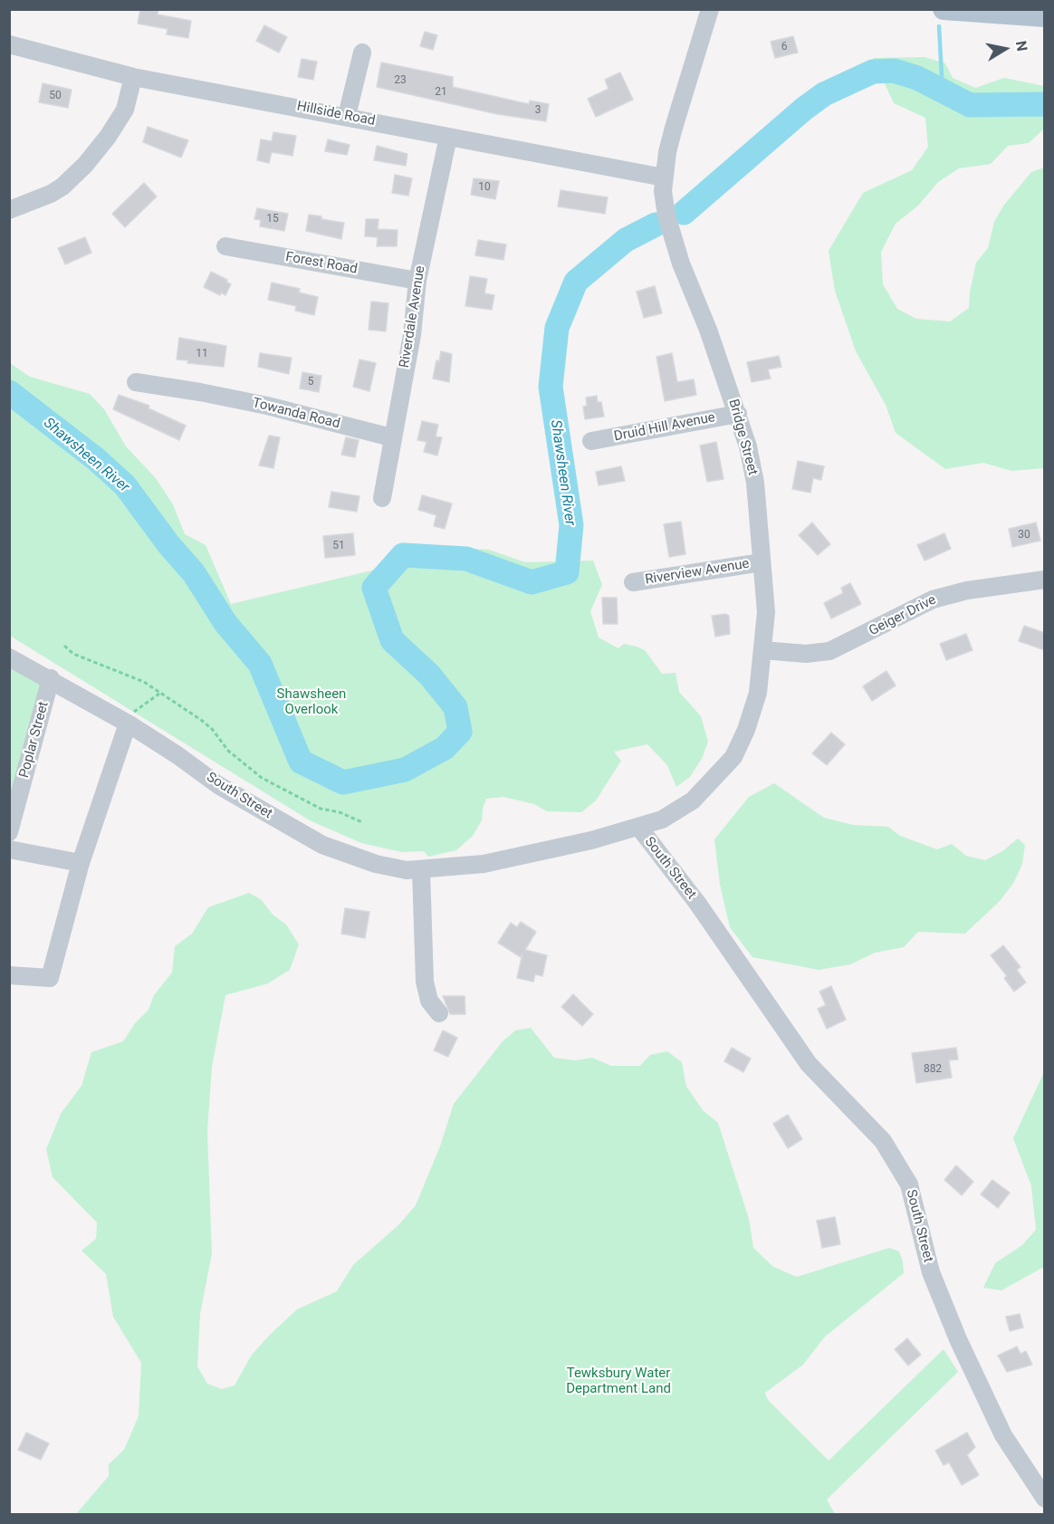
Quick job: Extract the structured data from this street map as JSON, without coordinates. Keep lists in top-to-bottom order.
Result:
{
  "streets": {
    "street": [
      "Hillside Road",
      "Forest Road",
      "Riverdale Avenue",
      "Towanda Road",
      "Druid Hill Avenue",
      "Bridge Street",
      "Riverview Avenue",
      "Geiger Drive",
      "Poplar Street",
      "South Street"
    ]
  },
  "crossings": [
    ["Hillside Road", "Riverdale Avenue"],
    ["Hillside Road", "Bridge Street"],
    ["Forest Road", "Riverdale Avenue"],
    ["Riverdale Avenue", "Towanda Road"],
    ["Druid Hill Avenue", "Bridge Street"],
    ["Bridge Street", "Riverview Avenue"],
    ["Bridge Street", "Geiger Drive"],
    ["Bridge Street", "South Street"],
    ["Poplar Street", "South Street"]
  ],
  "water": ["Shawsheen River"],
  "parks": ["Shawsheen Overlook", "Tewksbury Water Department Land"],
  "house_numbers": [
    "6",
    "23",
    "21",
    "50",
    "3",
    "10",
    "15",
    "11",
    "5",
    "30",
    "51",
    "882"
  ],
  "north": "right"
}
